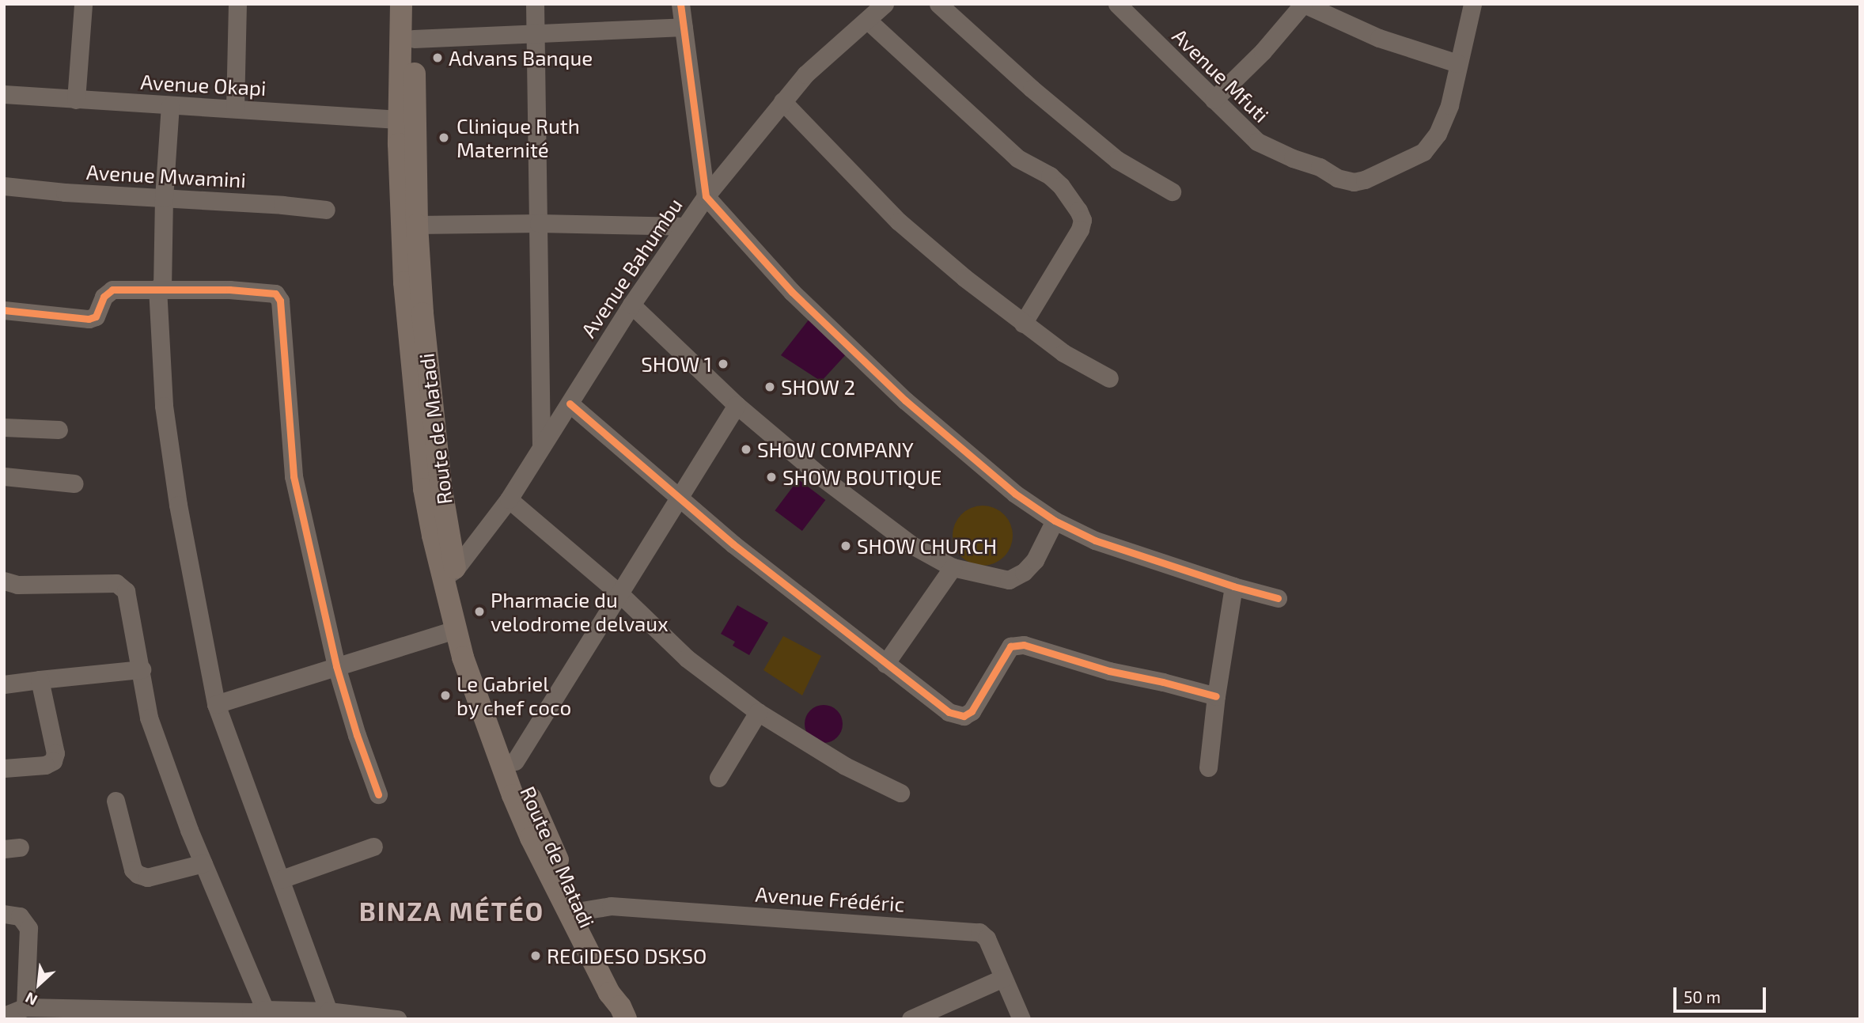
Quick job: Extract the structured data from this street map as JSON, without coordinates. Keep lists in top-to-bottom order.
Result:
{
  "streets": {
    "main road": ["Route de Matadi"],
    "street": [
      "Avenue Mfuti",
      "Avenue Okapi",
      "Avenue Mwamini",
      "Avenue Bahumbu",
      "Avenue Frédéric"
    ]
  },
  "crossings": [
    ["Avenue Okapi", "Route de Matadi"],
    ["Avenue Bahumbu", "Route de Matadi"],
    ["Route de Matadi", "Avenue Frédéric"]
  ],
  "districts": ["BINZA MÉTÉO"],
  "places": [
    "Advans Banque",
    "Clinique Ruth Maternité",
    "SHOW 1",
    "SHOW 2",
    "SHOW COMPANY",
    "SHOW BOUTIQUE",
    "SHOW CHURCH",
    "Pharmacie du velodrome delvaux",
    "Le Gabriel by chef coco",
    "REGIDESO DSKSO"
  ],
  "scale_bar": "50 m",
  "north": "bottom left"
}
